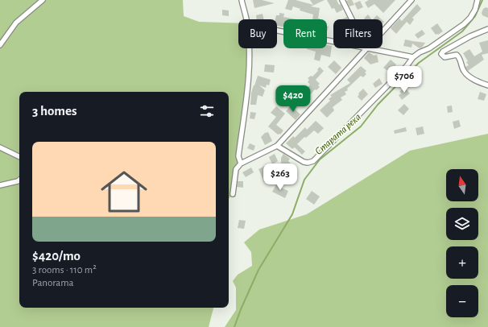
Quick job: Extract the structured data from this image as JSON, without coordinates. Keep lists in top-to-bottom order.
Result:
{
  "water": ["Старата река"],
  "north": "top",
  "page": {
    "chip": ["Buy", "Rent", "Filters"],
    "price": ["$706", "$420", "$263"],
    "heading": "3 homes",
    "list": [
      {
        "name": "$420/mo",
        "note": "3 rooms · 110 m² · Panorama"
      }
    ],
    "map_buttons": ["+", "−"]
  }
}
